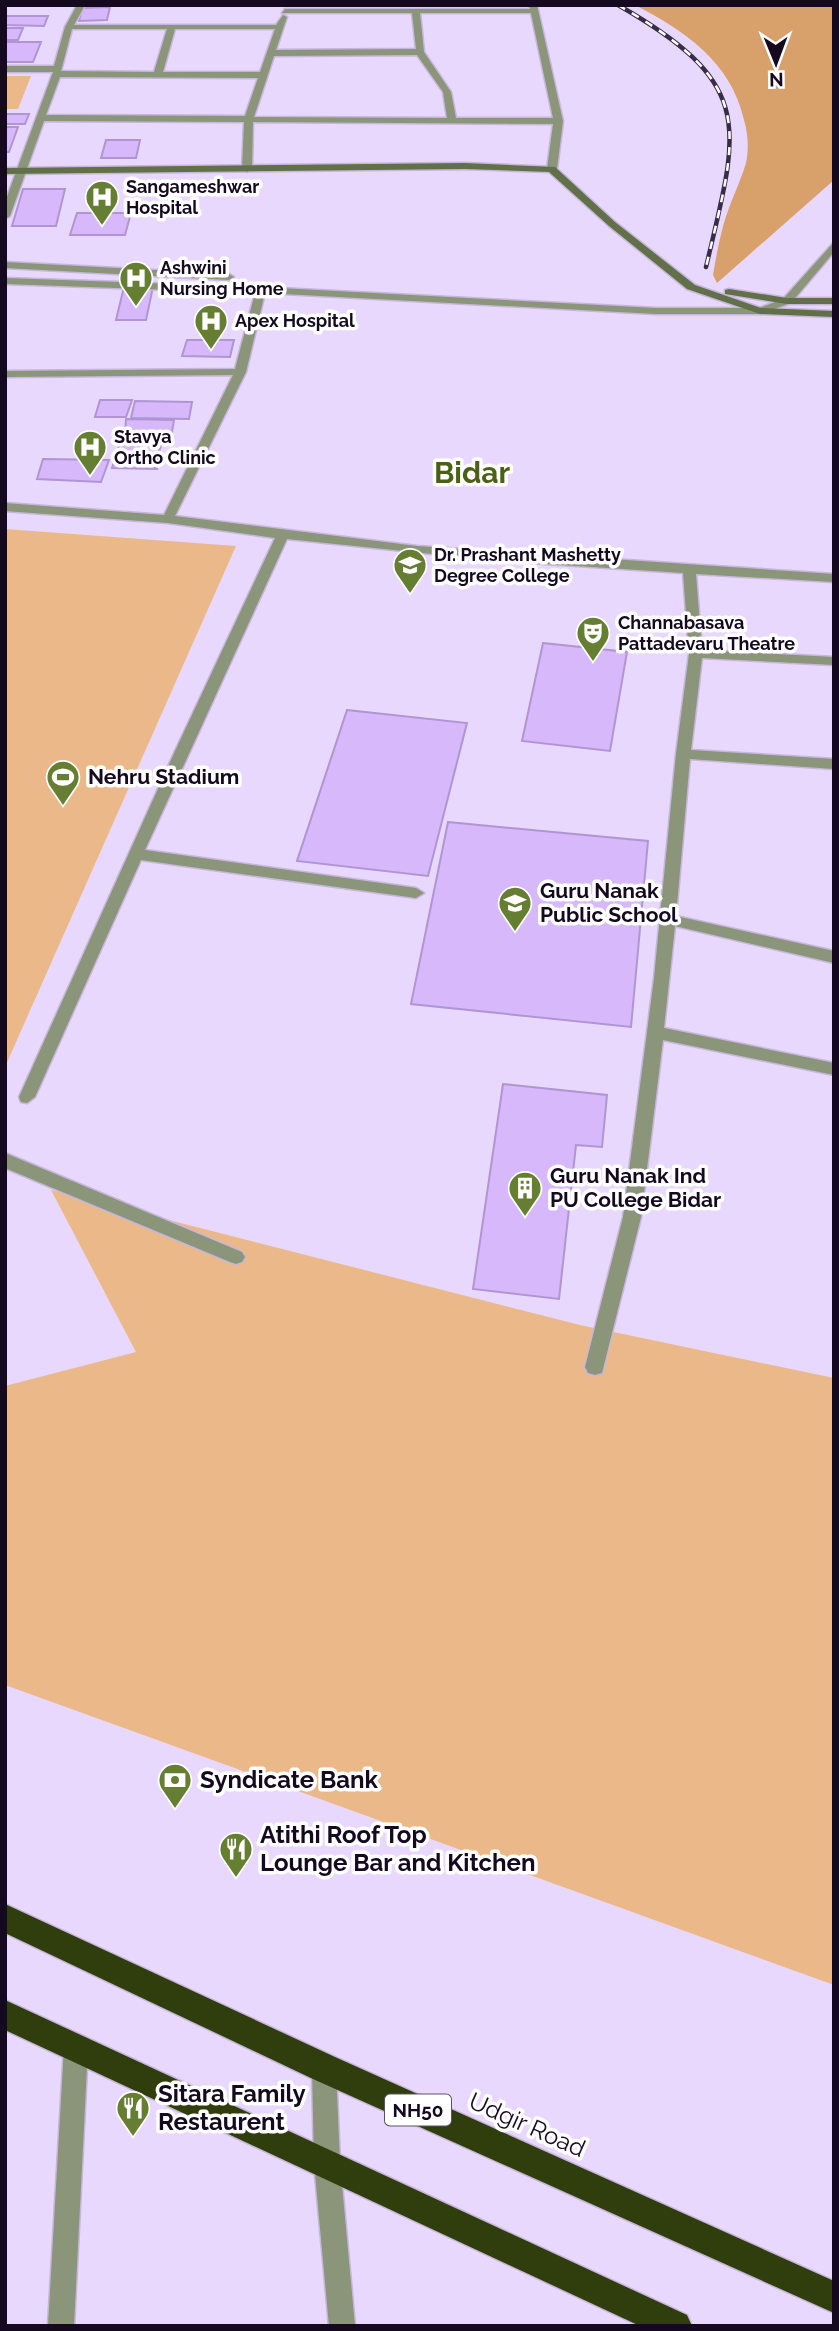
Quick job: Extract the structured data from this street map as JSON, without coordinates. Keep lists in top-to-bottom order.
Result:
{
  "streets": {
    "highway": ["NH50", "Udgir Road"]
  },
  "districts": ["Bidar"],
  "places": {
    "hospital": [
      "Sangameshwar Hospital",
      "Ashwini Nursing Home",
      "Apex Hospital",
      "Stavya Ortho Clinic"
    ],
    "school or university": ["Dr. Prashant Mashetty Degree College", "Guru Nanak Public School"],
    "theatre": ["Channabasava Pattadevaru Theatre"],
    "sports": ["Nehru Stadium"],
    "building": ["Guru Nanak Ind PU College Bidar"],
    "bank": ["Syndicate Bank"],
    "restaurant": ["Atithi Roof Top Lounge Bar and Kitchen", "Sitara Family Restaurent"]
  },
  "north": "bottom"
}
